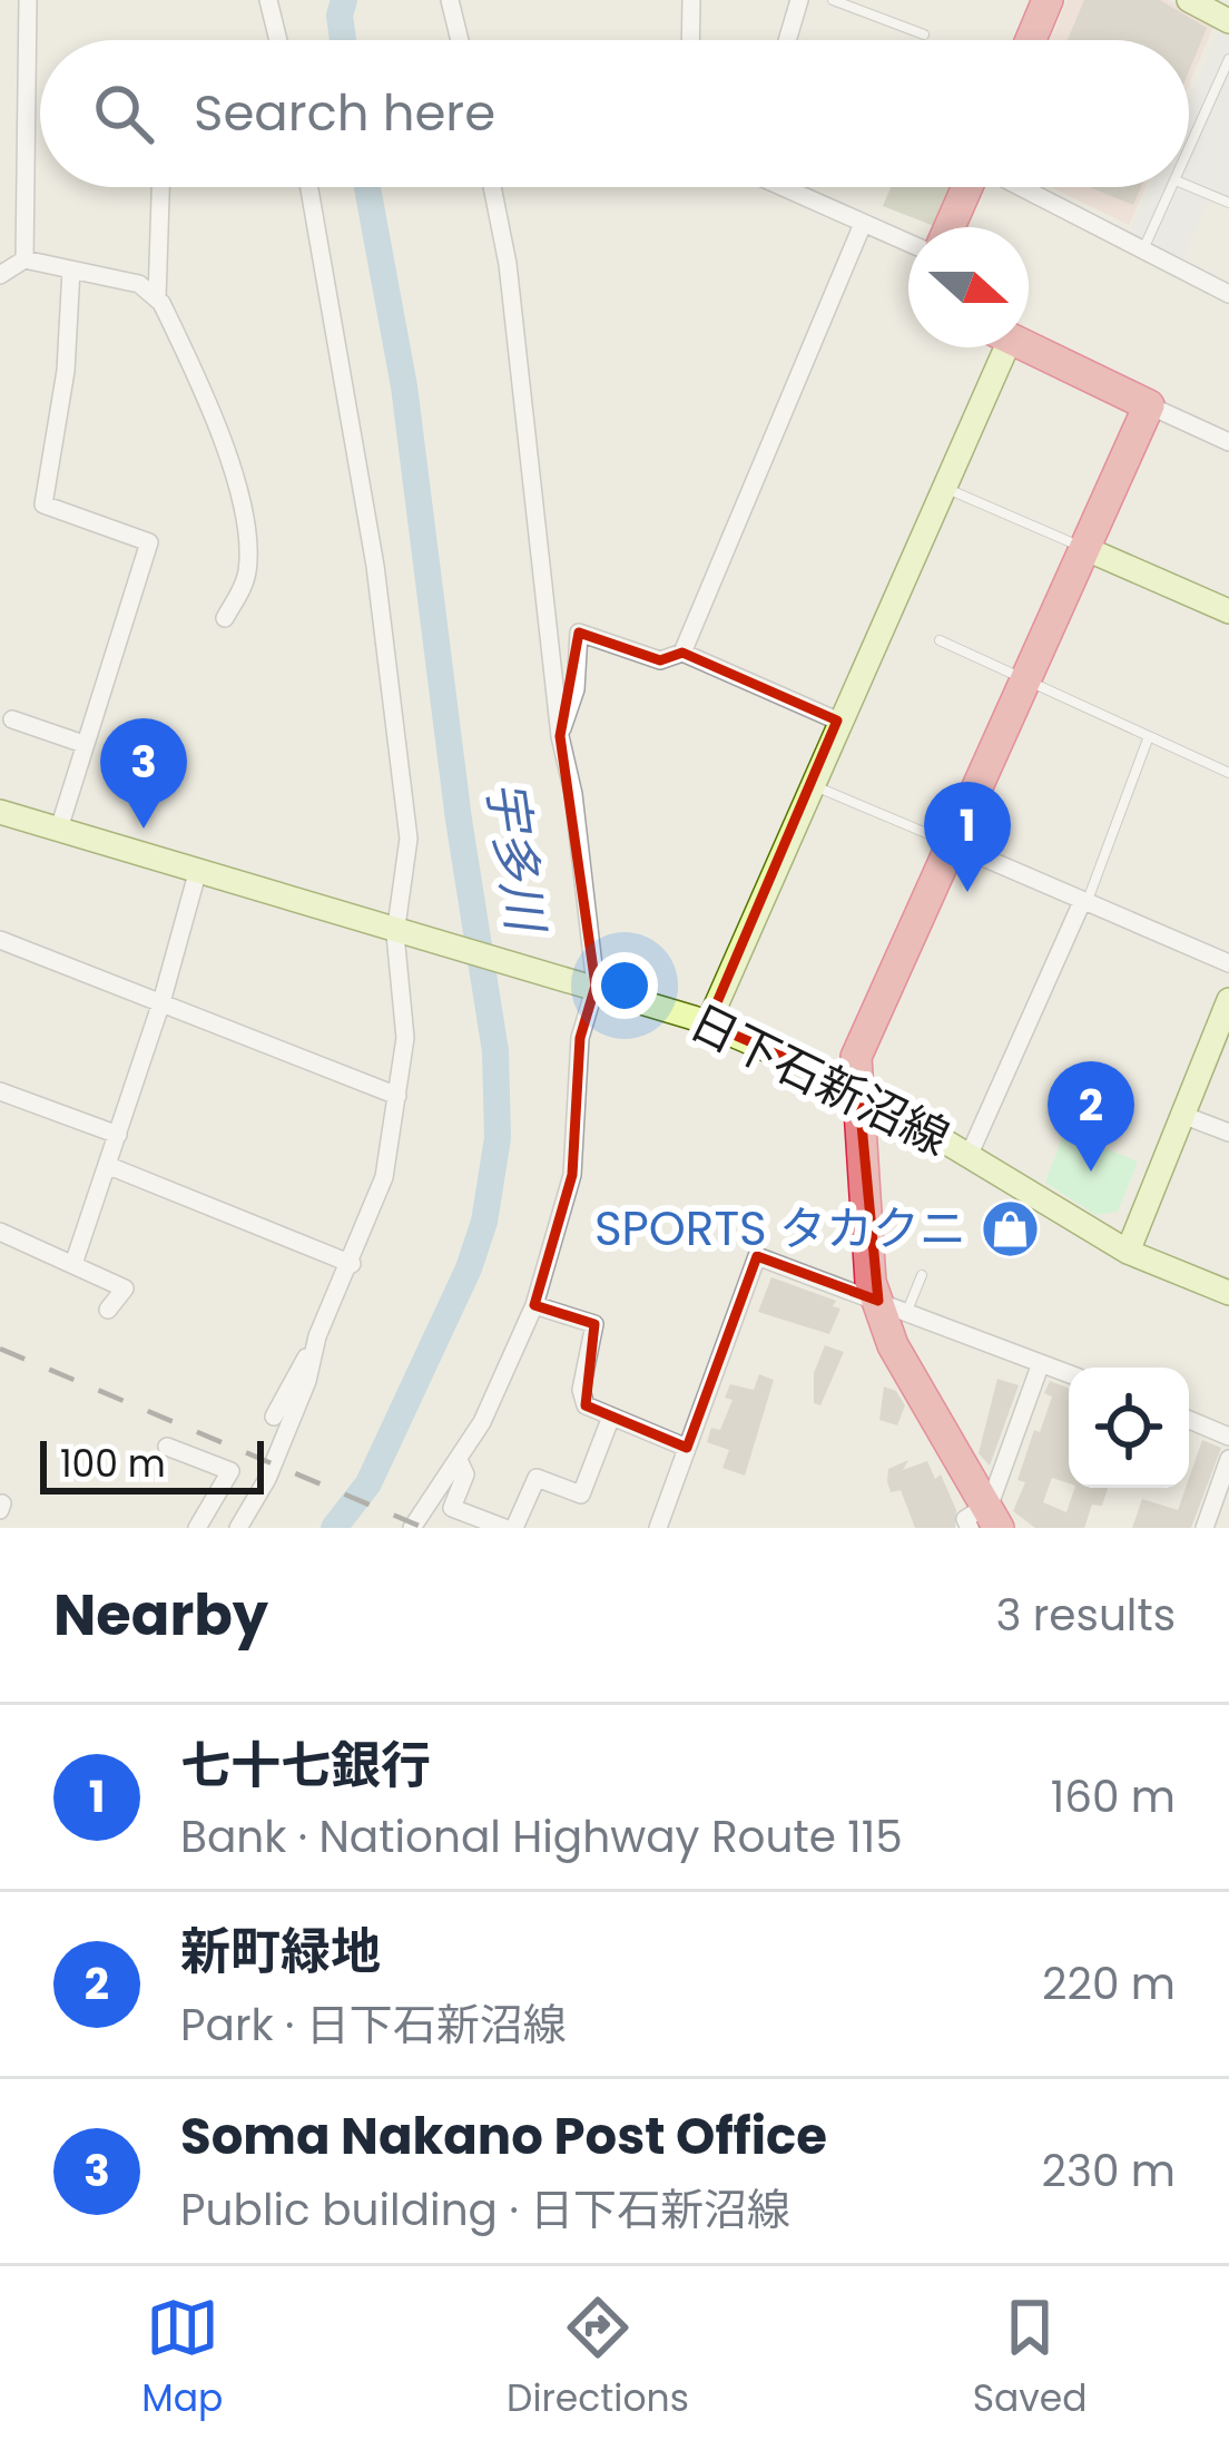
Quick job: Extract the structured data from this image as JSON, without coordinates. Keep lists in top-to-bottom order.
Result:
{
  "streets": {
    "main road": ["日下石新沼線"]
  },
  "water": ["宇多川"],
  "places": {
    "shop": ["SPORTS タカクニ"]
  },
  "scale_bar": "100 m",
  "north": "right",
  "page": {
    "search": "Search here",
    "pins": ["3", "1", "2"],
    "scale": "100 m",
    "heading": ["Nearby", "3 results"],
    "list": [
      {
        "mark": "1",
        "name": "七十七銀行",
        "note": "Bank · National Highway Route 115",
        "value": "160 m"
      },
      {
        "mark": "2",
        "name": "新町緑地",
        "note": "Park · 日下石新沼線",
        "value": "220 m"
      },
      {
        "mark": "3",
        "name": "Soma Nakano Post Office",
        "note": "Public building · 日下石新沼線",
        "value": "230 m"
      }
    ],
    "nav": ["Map", "Directions", "Saved"]
  }
}
